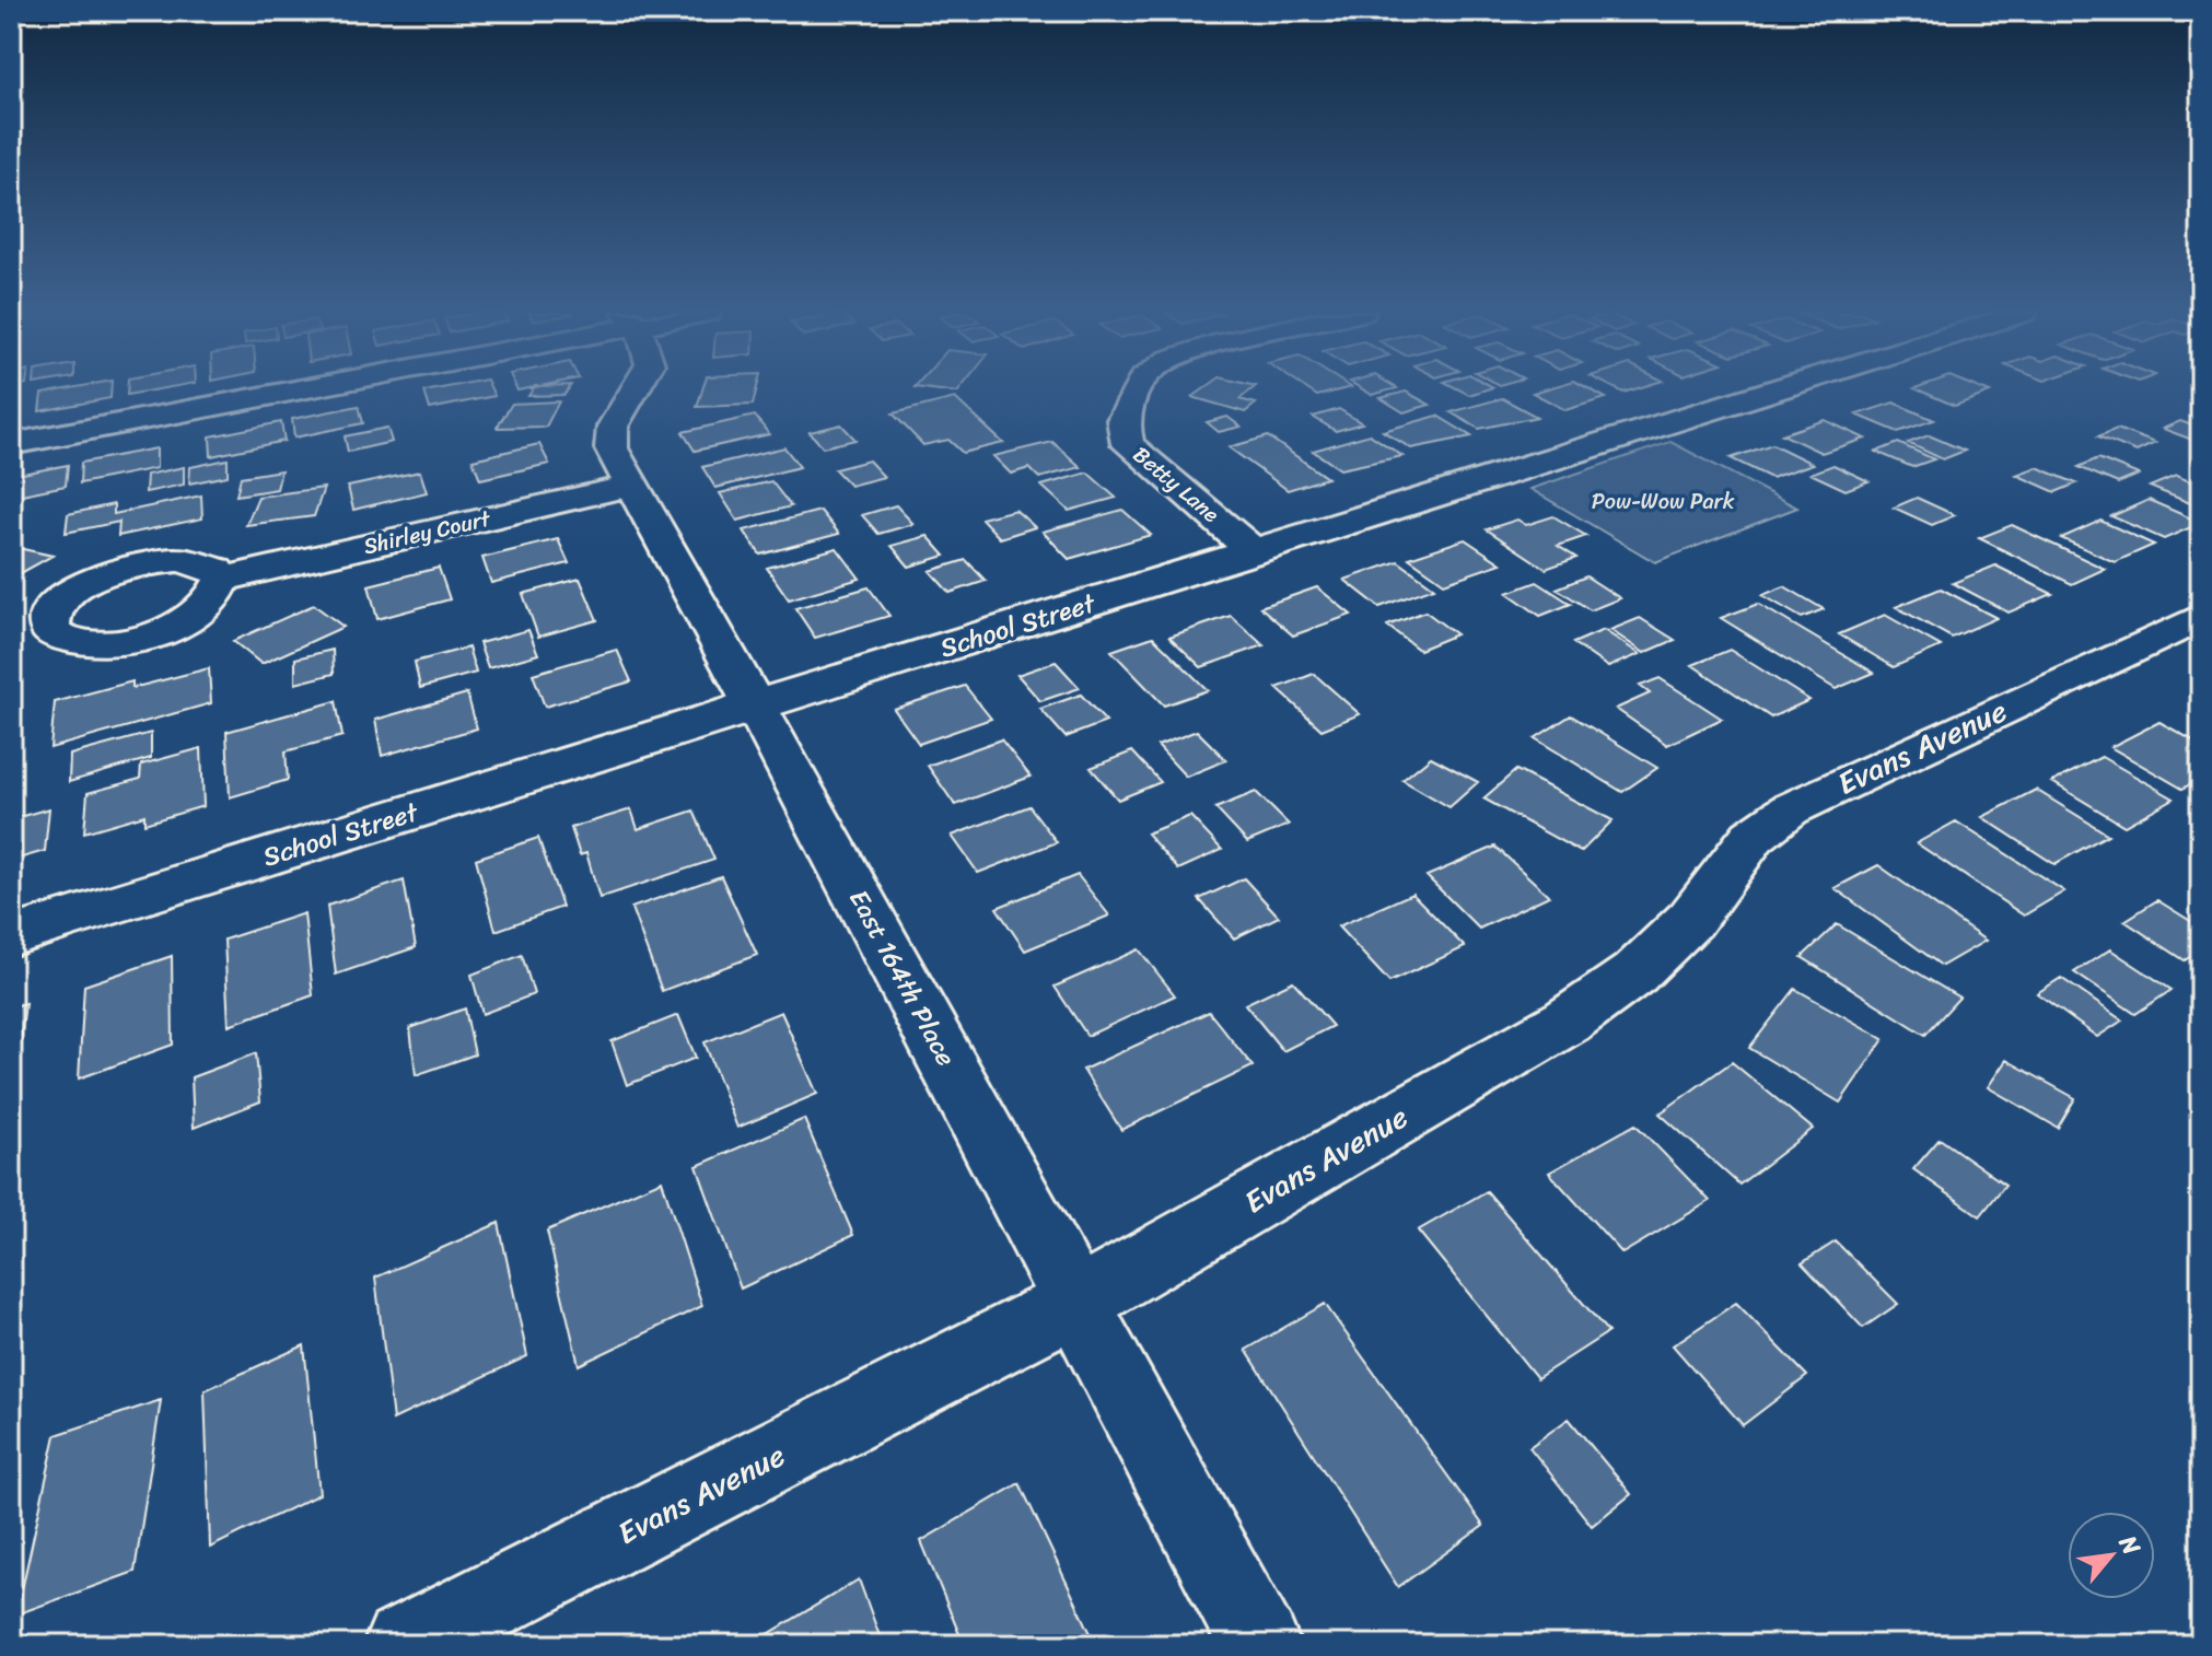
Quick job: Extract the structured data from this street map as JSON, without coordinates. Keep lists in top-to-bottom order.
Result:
{
  "streets": {
    "street": [
      "Betty Lane",
      "Shirley Court",
      "School Street",
      "Evans Avenue",
      "East 164th Place"
    ]
  },
  "crossings": [
    ["Betty Lane", "School Street"],
    ["Shirley Court", "East 164th Place"],
    ["School Street", "East 164th Place"],
    ["Evans Avenue", "East 164th Place"]
  ],
  "parks": ["Pow-Wow Park"],
  "north": "top right"
}
